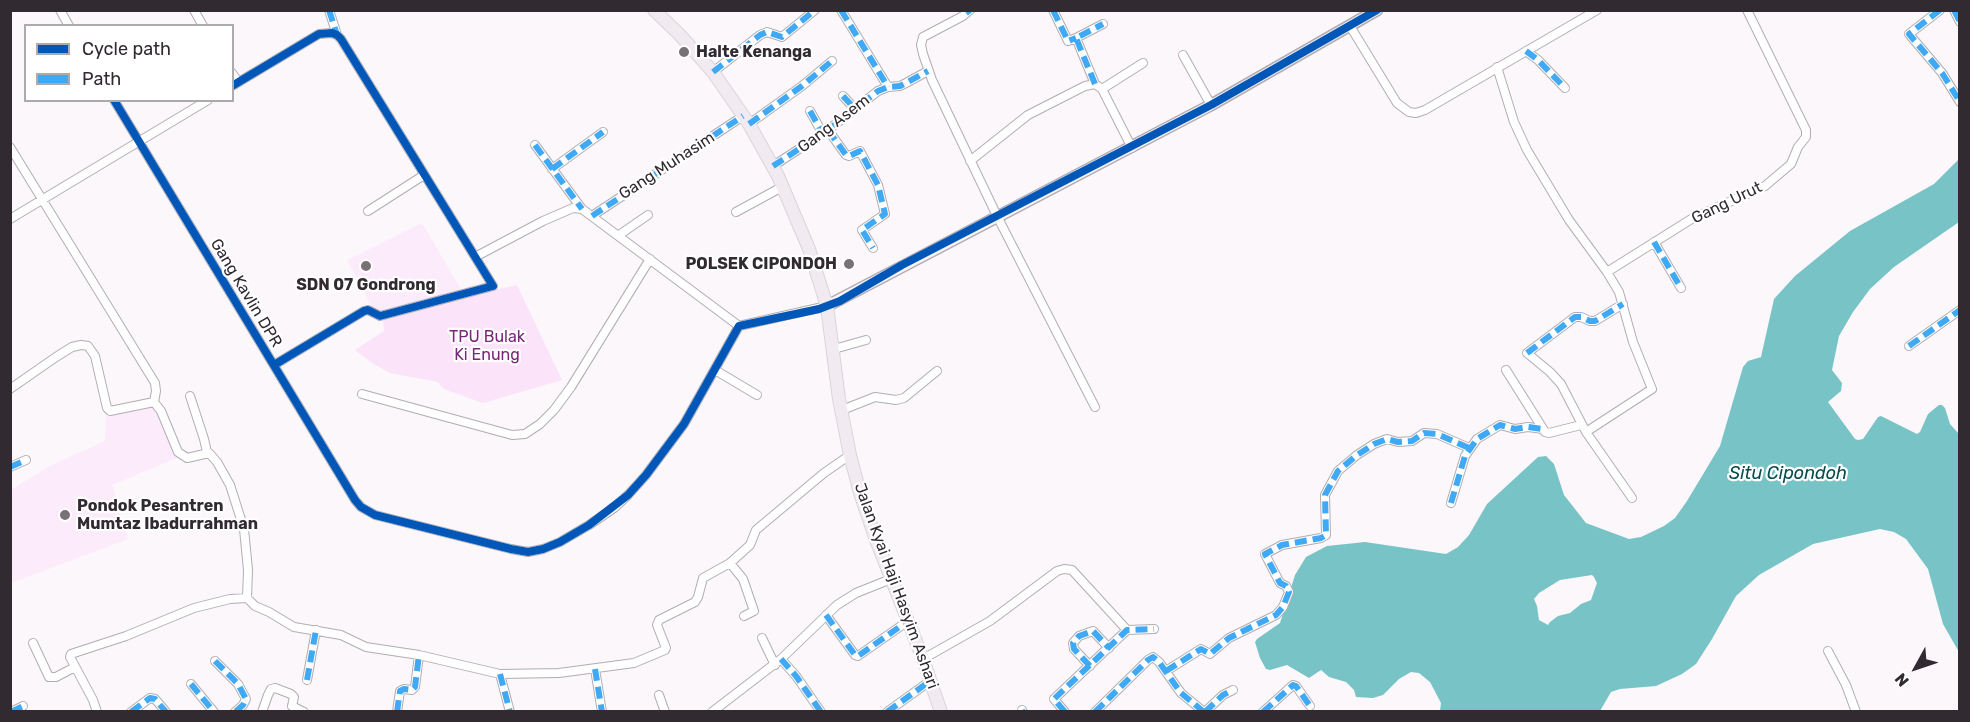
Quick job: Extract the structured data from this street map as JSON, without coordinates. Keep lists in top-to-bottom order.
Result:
{
  "streets": {
    "main road": ["Jalan Kyai Haji Hasyim Ashari"],
    "street": [
      "Gang Asem",
      "Gang Muhasim",
      "Gang Urut",
      "Gang Kavlin DPR"
    ]
  },
  "crossings": [
    ["Gang Asem", "Jalan Kyai Haji Hasyim Ashari"],
    ["Gang Muhasim", "Jalan Kyai Haji Hasyim Ashari"]
  ],
  "water": ["Situ Cipondoh"],
  "parks": ["TPU Bulak Ki Enung"],
  "places": [
    "Halte Kenanga",
    "POLSEK CIPONDOH",
    "SDN 07 Gondrong",
    "Pondok Pesantren Mumtaz Ibadurrahman"
  ],
  "legend": ["Cycle path", "Path"],
  "north": "bottom left"
}
